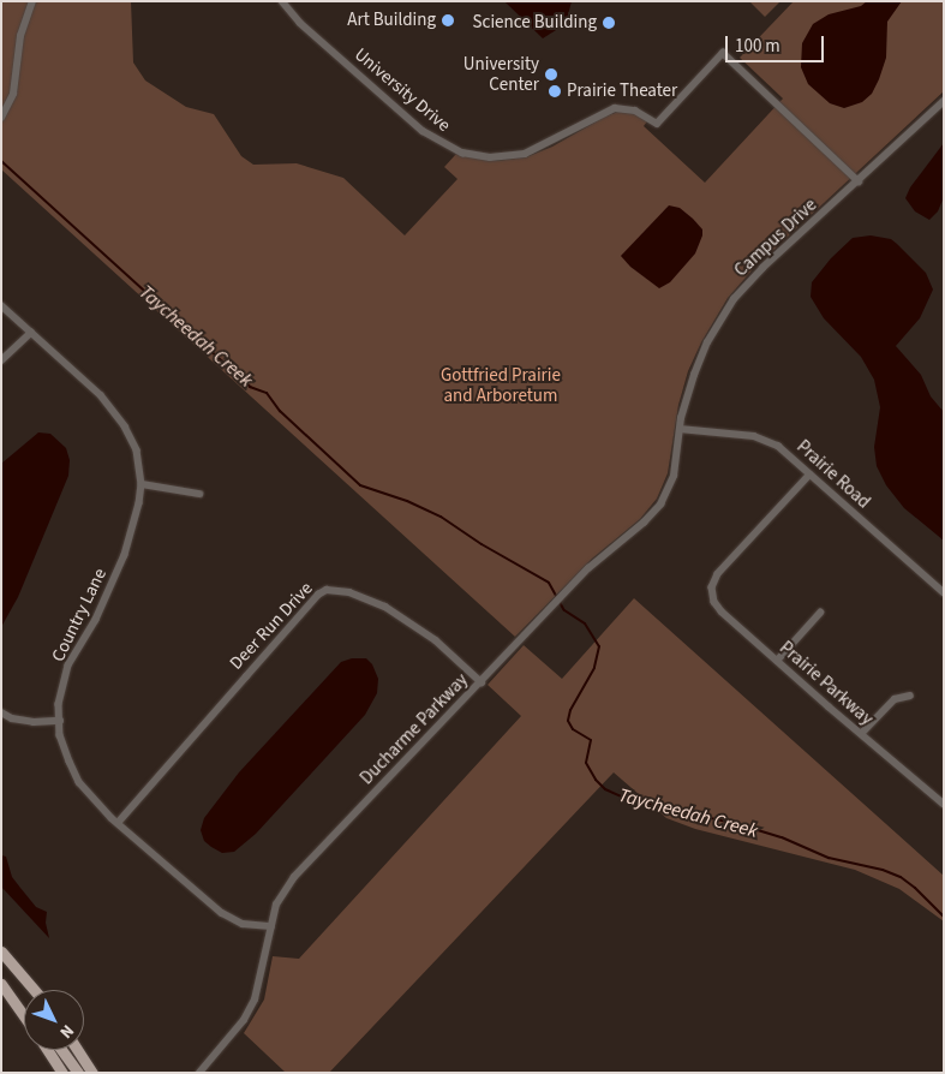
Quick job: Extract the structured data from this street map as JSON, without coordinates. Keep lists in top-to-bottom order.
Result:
{
  "streets": {
    "street": [
      "University Drive",
      "Campus Drive",
      "Prairie Road",
      "Country Lane",
      "Deer Run Drive",
      "Prairie Parkway",
      "Ducharme Parkway"
    ]
  },
  "crossings": [
    ["University Drive", "Campus Drive"],
    ["Campus Drive", "Prairie Road"],
    ["Campus Drive", "Ducharme Parkway"],
    ["Prairie Road", "Prairie Parkway"],
    ["Prairie Road", "Ducharme Parkway"],
    ["Country Lane", "Deer Run Drive"],
    ["Country Lane", "Ducharme Parkway"],
    ["Deer Run Drive", "Ducharme Parkway"]
  ],
  "water": ["Taycheedah Creek"],
  "parks": ["Gottfried Prairie and Arboretum"],
  "places": [
    "Art Building",
    "Science Building",
    "University Center",
    "Prairie Theater"
  ],
  "scale_bar": "100 m",
  "north": "bottom right"
}
